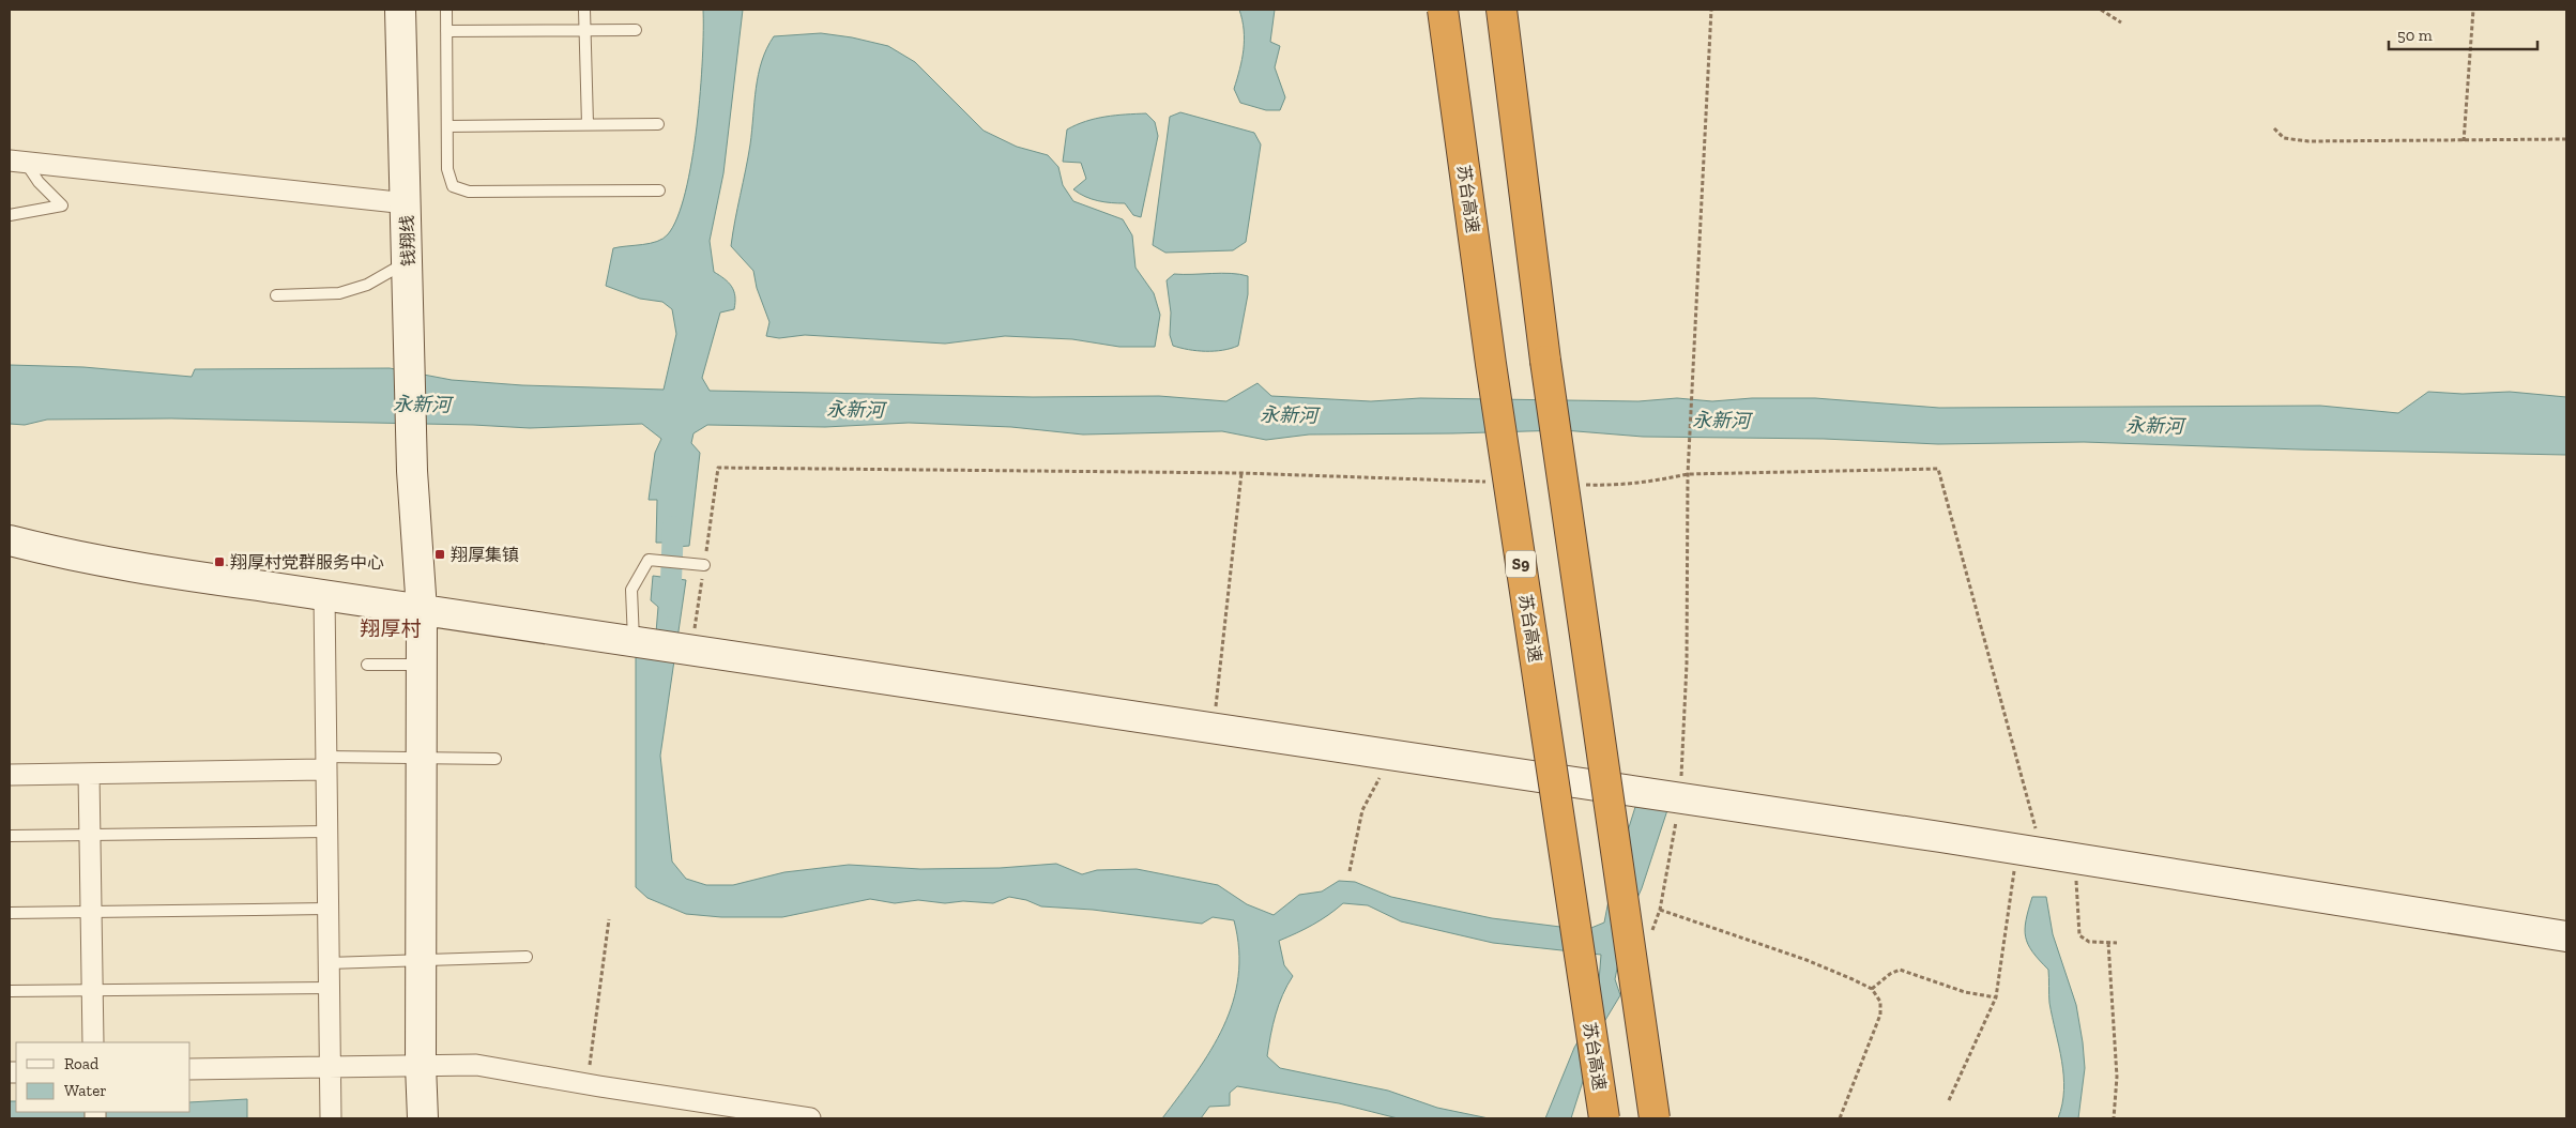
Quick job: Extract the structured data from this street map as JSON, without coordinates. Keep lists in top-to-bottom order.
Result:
{
  "streets": {
    "highway": ["苏台高速", "S9"],
    "street": ["钱翔线"]
  },
  "districts": ["翔厚村"],
  "water": ["永新河"],
  "places": {
    "transit": ["翔厚集镇", "翔厚村党群服务中心"]
  },
  "legend": ["Road", "Water"],
  "scale_bar": "50 m"
}
